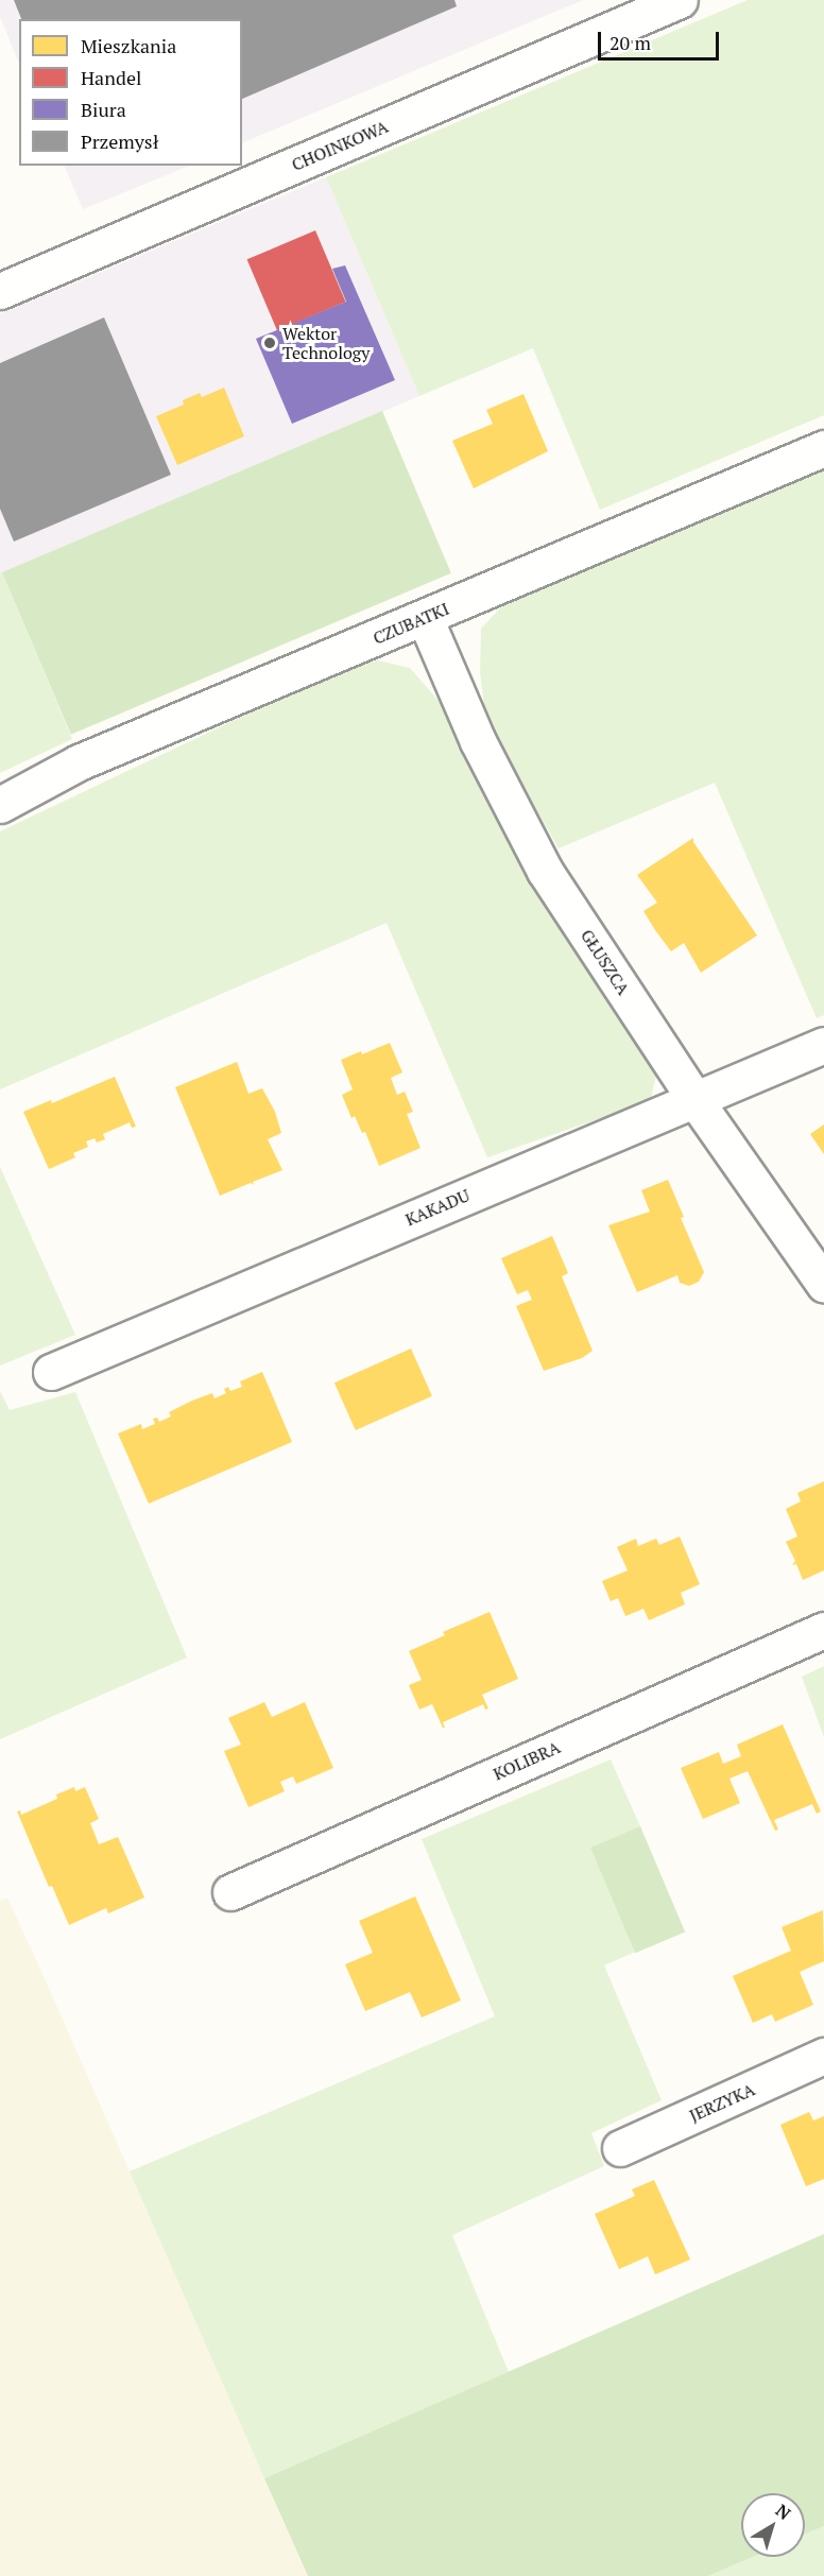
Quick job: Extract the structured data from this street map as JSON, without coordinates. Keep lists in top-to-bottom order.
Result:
{
  "streets": {
    "street": [
      "CHOINKOWA",
      "CZUBATKI",
      "GŁUSZCA",
      "KAKADU",
      "KOLIBRA",
      "JERZYKA"
    ]
  },
  "crossings": [
    ["CZUBATKI", "GŁUSZCA"],
    ["GŁUSZCA", "KAKADU"]
  ],
  "places": ["Wektor Technology"],
  "legend": [
    "Mieszkania",
    "Handel",
    "Biura",
    "Przemysł"
  ],
  "scale_bar": "20 m",
  "north": "top right"
}
